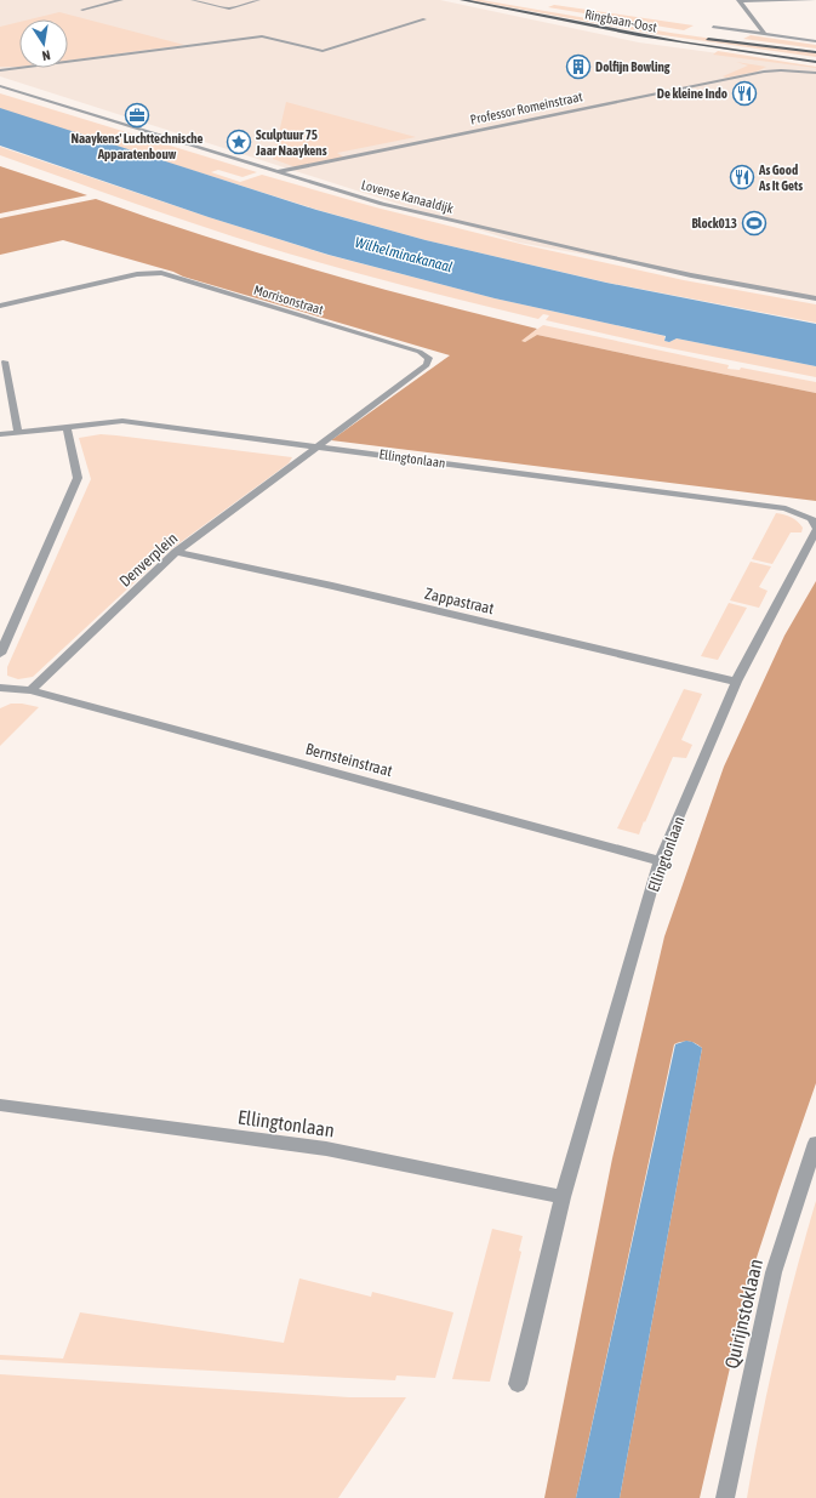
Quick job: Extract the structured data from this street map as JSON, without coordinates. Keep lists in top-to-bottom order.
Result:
{
  "streets": {
    "main road": ["Ringbaan-Oost"],
    "street": [
      "Professor Romeinstraat",
      "Lovense Kanaaldijk",
      "Morrisonstraat",
      "Ellingtonlaan",
      "Denverplein",
      "Zappastraat",
      "Bernsteinstraat",
      "Quirijnstoklaan"
    ]
  },
  "crossings": [
    ["Professor Romeinstraat", "Lovense Kanaaldijk"],
    ["Morrisonstraat", "Ellingtonlaan"],
    ["Morrisonstraat", "Denverplein"],
    ["Ellingtonlaan", "Denverplein"],
    ["Ellingtonlaan", "Zappastraat"],
    ["Ellingtonlaan", "Bernsteinstraat"],
    ["Denverplein", "Zappastraat"],
    ["Denverplein", "Bernsteinstraat"]
  ],
  "water": ["Wilhelminakanaal"],
  "places": {
    "building": ["Dolfijn Bowling"],
    "restaurant": ["De kleine Indo", "As Good As It Gets"],
    "office": ["Naaykens' Luchttechnische Apparatenbouw"],
    "place": ["Sculptuur 75 Jaar Naaykens"],
    "sports": ["Block013"]
  },
  "north": "bottom"
}
